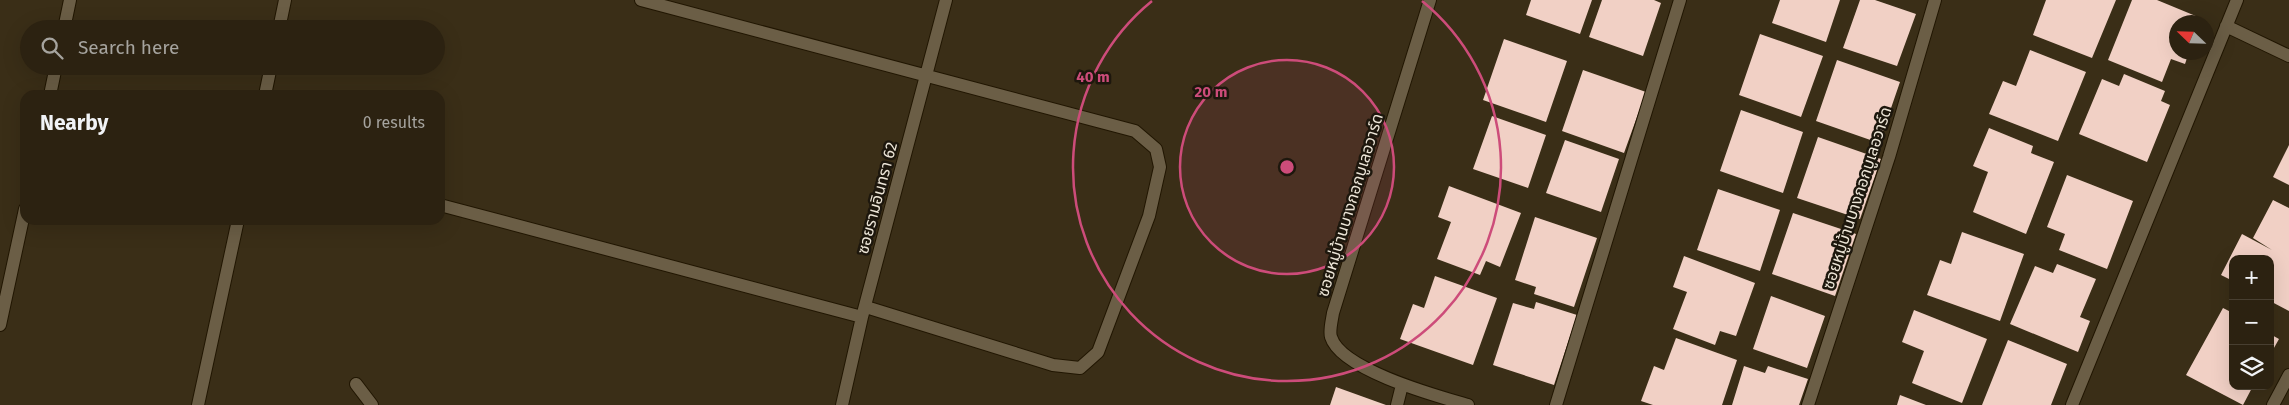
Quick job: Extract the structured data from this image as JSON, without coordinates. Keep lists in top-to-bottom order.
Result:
{
  "streets": {
    "street": ["ซอยรามอินทรา 62", "ซอยหมู่บ้านบางกอกบูเลอวาร์ด"]
  },
  "north": "top left",
  "page": {
    "search": "Search here",
    "heading": ["Nearby", "0 results"],
    "map_buttons": ["+", "−"]
  },
  "rings": ["40 m", "20 m"]
}
